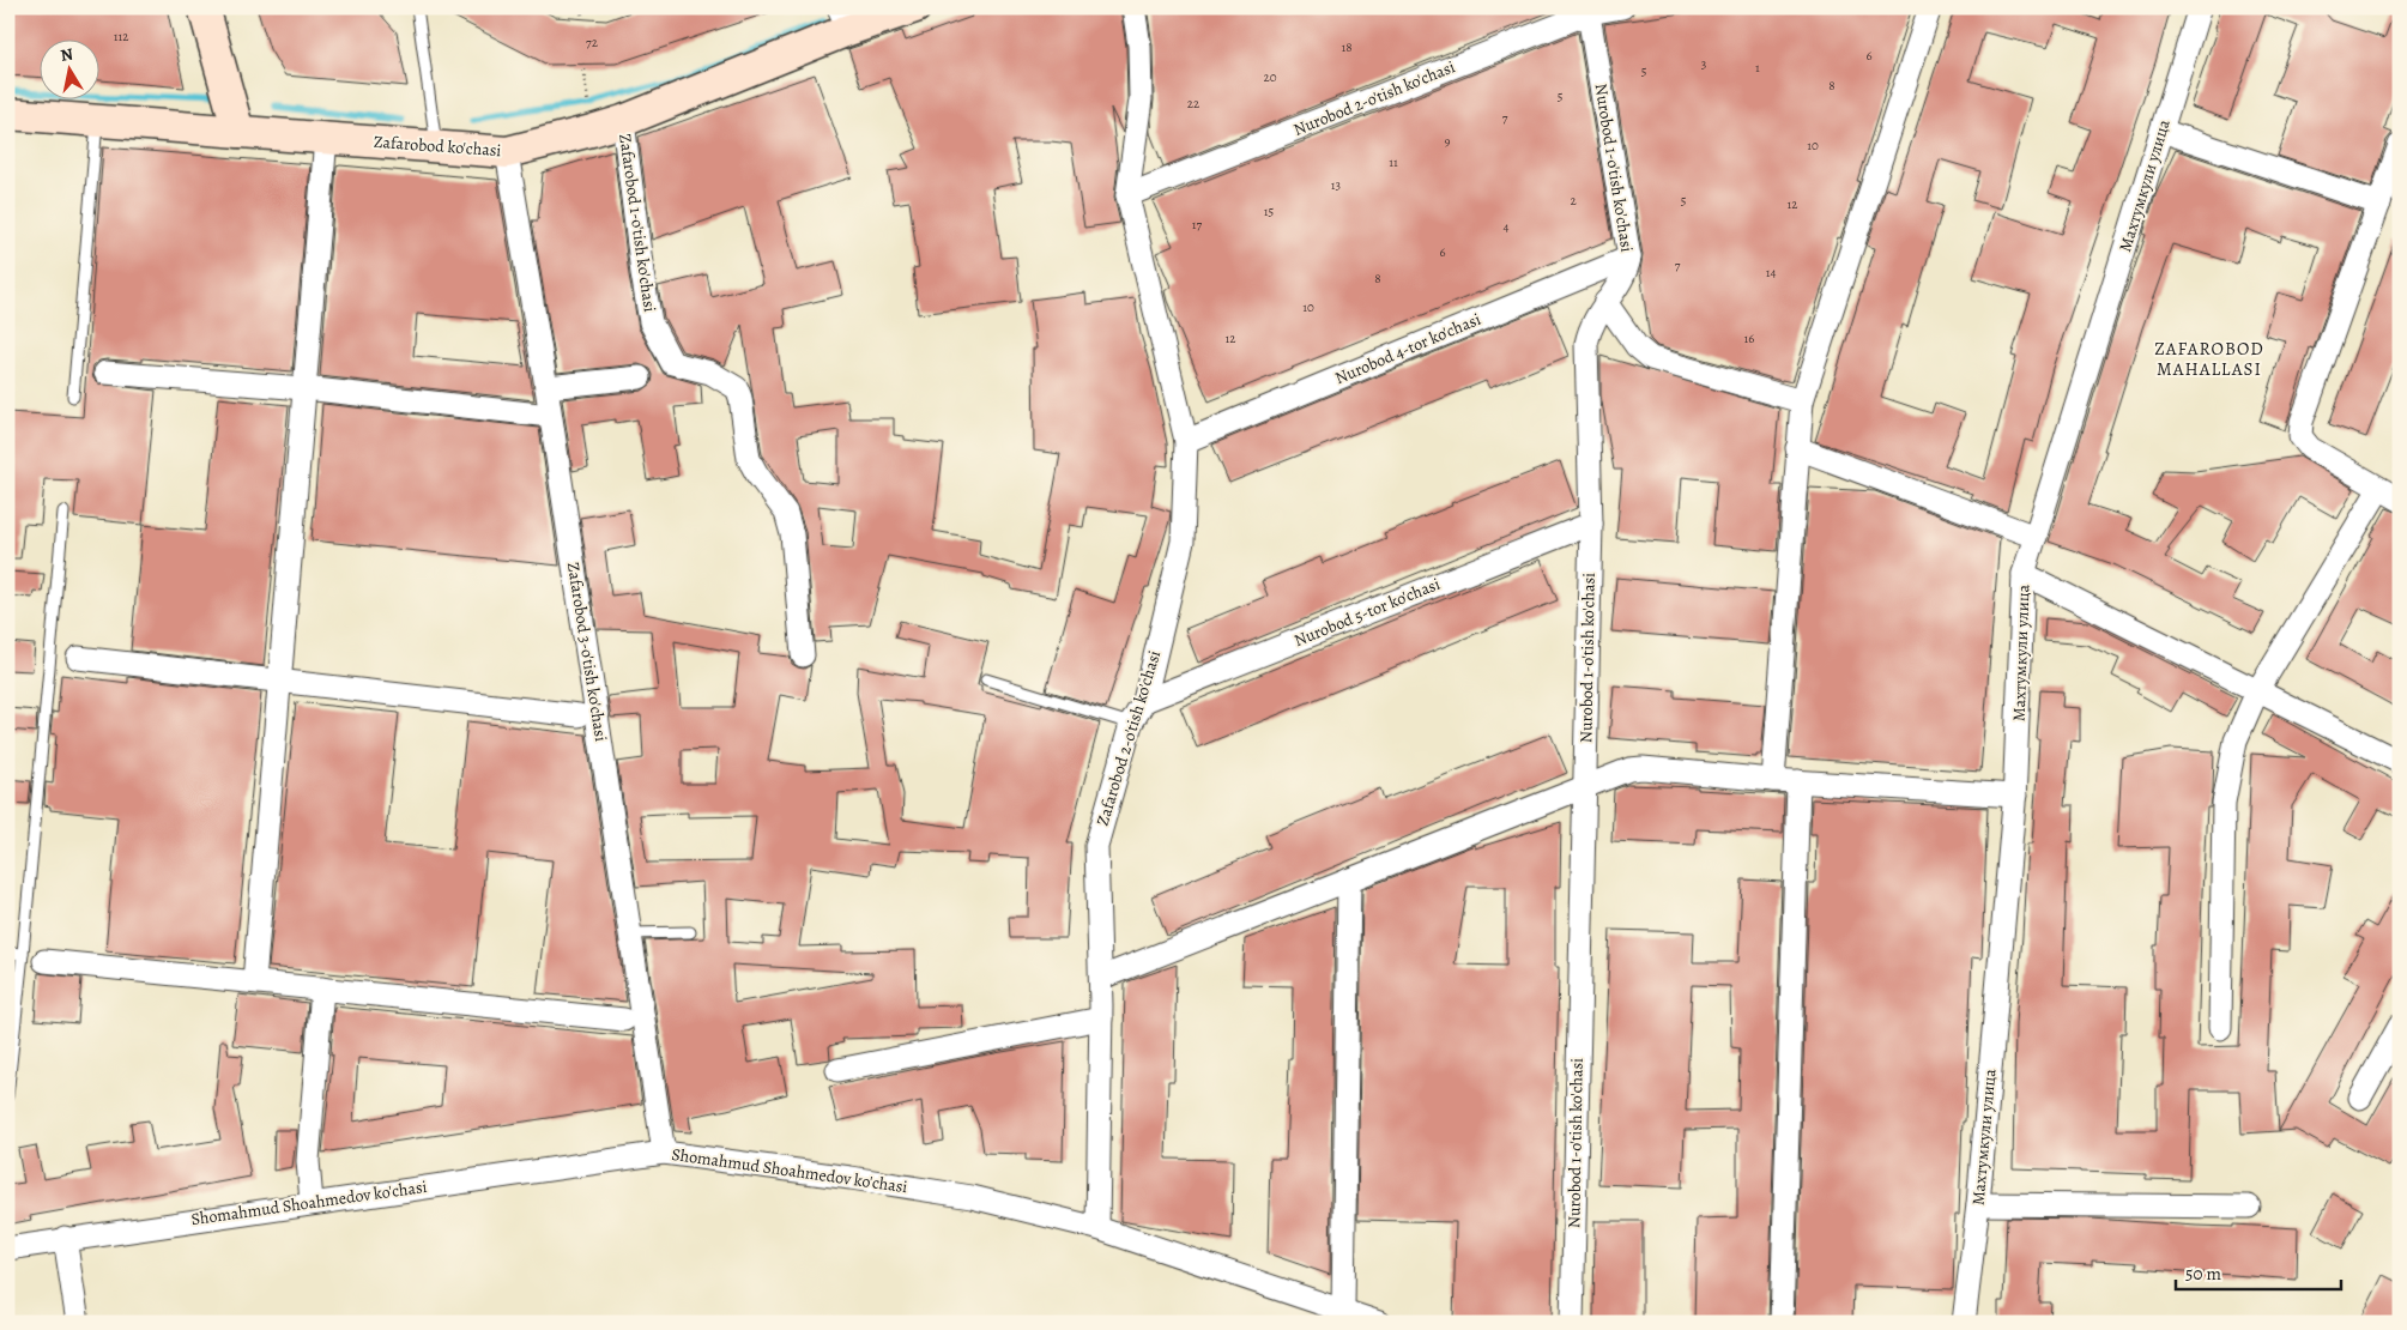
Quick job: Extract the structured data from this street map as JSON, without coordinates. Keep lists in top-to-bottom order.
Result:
{
  "streets": {
    "street": [
      "Nurobod 2-o'tish ko'chasi",
      "Zafarobod ko'chasi",
      "Nurobod 1-o'tish ko'chasi",
      "Махтумкули улица",
      "Zafarobod 1-o'tish ko'chasi",
      "Nurobod 4-tor ko'chasi",
      "Nurobod 5-tor ko'chasi",
      "Zafarobod 3-o'tish ko'chasi",
      "Zafarobod 2-o'tish ko'chasi",
      "Shomahmud Shoahmedov ko'chasi"
    ]
  },
  "crossings": [
    ["Nurobod 2-o'tish ko'chasi", "Nurobod 1-o'tish ko'chasi"],
    ["Nurobod 2-o'tish ko'chasi", "Zafarobod 2-o'tish ko'chasi"],
    ["Zafarobod ko'chasi", "Zafarobod 1-o'tish ko'chasi"],
    ["Zafarobod ko'chasi", "Zafarobod 3-o'tish ko'chasi"],
    ["Nurobod 1-o'tish ko'chasi", "Nurobod 4-tor ko'chasi"],
    ["Nurobod 1-o'tish ko'chasi", "Nurobod 5-tor ko'chasi"],
    ["Nurobod 4-tor ko'chasi", "Zafarobod 2-o'tish ko'chasi"],
    ["Nurobod 5-tor ko'chasi", "Zafarobod 2-o'tish ko'chasi"],
    ["Zafarobod 3-o'tish ko'chasi", "Shomahmud Shoahmedov ko'chasi"],
    ["Zafarobod 2-o'tish ko'chasi", "Shomahmud Shoahmedov ko'chasi"]
  ],
  "districts": ["ZAFAROBOD MAHALLASI"],
  "house_numbers": [
    "112",
    "72",
    "18",
    "6",
    "3",
    "1",
    "5",
    "20",
    "8",
    "5",
    "22",
    "7",
    "9",
    "10",
    "11",
    "13",
    "2",
    "5",
    "12",
    "15",
    "17",
    "4",
    "6",
    "7",
    "14",
    "8",
    "10",
    "12",
    "16"
  ],
  "scale_bar": "50 m",
  "north": "top"
}
